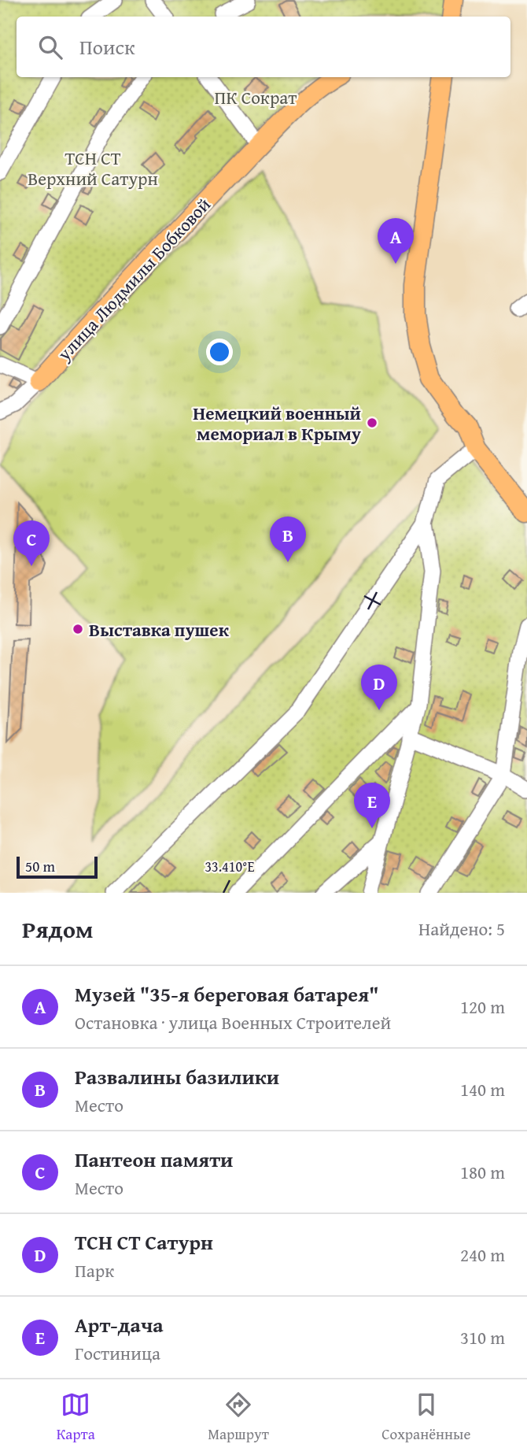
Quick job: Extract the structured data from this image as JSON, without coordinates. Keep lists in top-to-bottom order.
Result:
{
  "streets": {
    "main road": ["улица Людмилы Бобковой"]
  },
  "parks": ["ПК Сократ", "ТСН СТ Верхний Сатурн"],
  "places": ["Немецкий военный мемориал в Крыму", "Выставка пушек"],
  "scale_bar": "50 m",
  "page": {
    "search": "Поиск",
    "pins": [
      "A",
      "B",
      "C",
      "D",
      "E"
    ],
    "scale": "50 m",
    "heading": ["Рядом", "Найдено: 5"],
    "list": [
      {
        "mark": "A",
        "name": "Музей \"35-я береговая батарея\"",
        "note": "Остановка · улица Военных Строителей",
        "value": "120 m"
      },
      {
        "mark": "B",
        "name": "Развалины базилики",
        "note": "Место",
        "value": "140 m"
      },
      {
        "mark": "C",
        "name": "Пантеон памяти",
        "note": "Место",
        "value": "180 m"
      },
      {
        "mark": "D",
        "name": "ТСН СТ Сатурн",
        "note": "Парк",
        "value": "240 m"
      },
      {
        "mark": "E",
        "name": "Арт-дача",
        "note": "Гостиница",
        "value": "310 m"
      }
    ],
    "nav": ["Карта", "Маршрут", "Сохранённые"]
  },
  "coordinates": ["33.410°E"]
}
